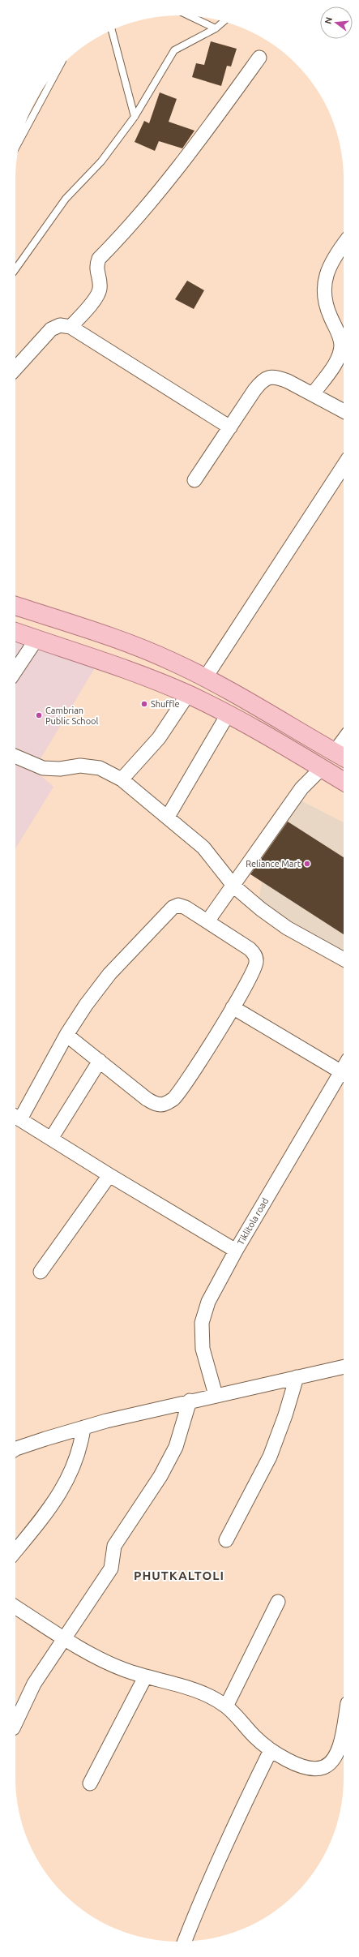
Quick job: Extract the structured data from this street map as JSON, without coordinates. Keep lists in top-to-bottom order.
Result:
{
  "streets": {
    "street": ["Tiklitola road"]
  },
  "districts": ["PHUTKALTOLI"],
  "places": ["Shuffle", "Cambrian Public School", "Reliance Mart"],
  "north": "left"
}
